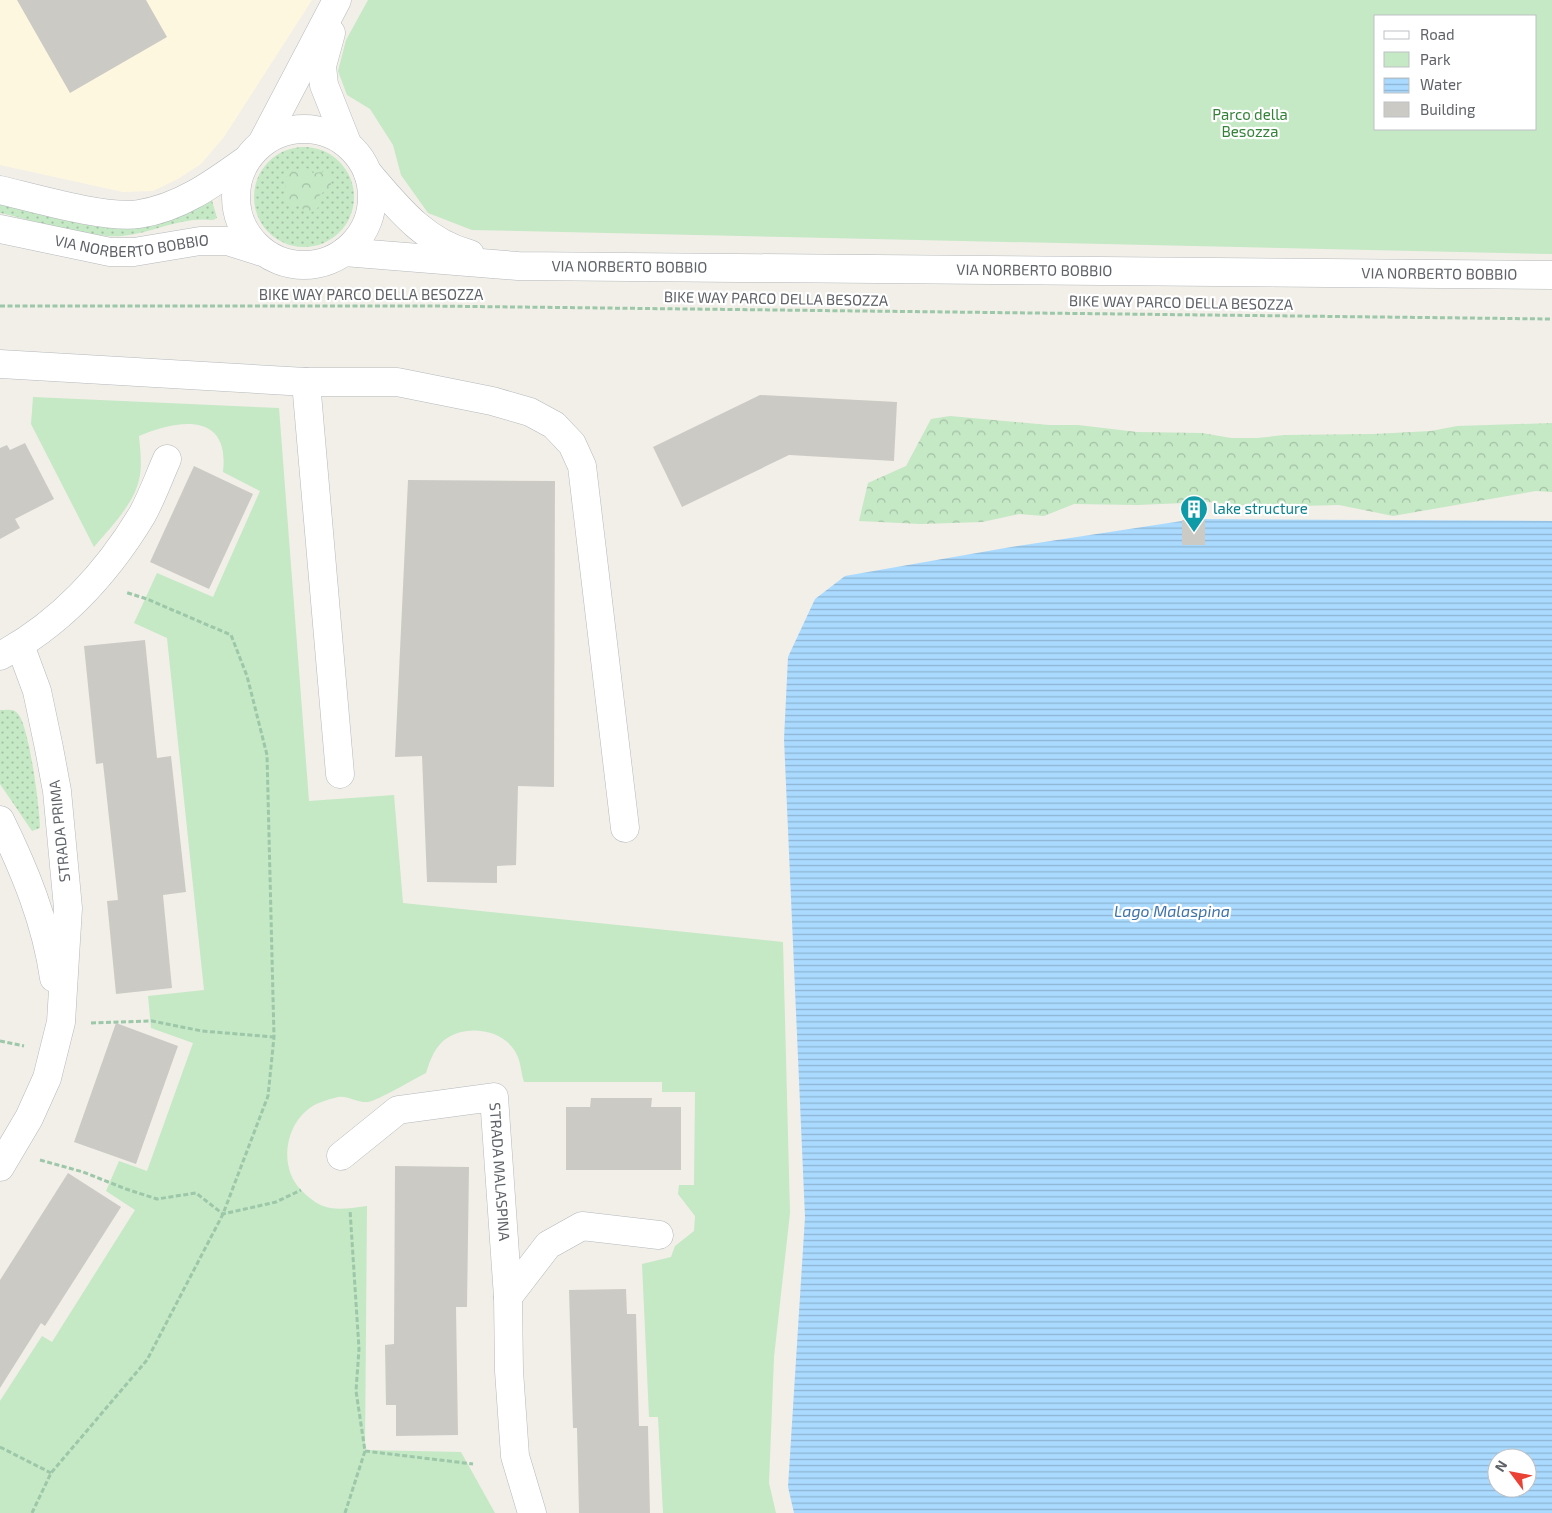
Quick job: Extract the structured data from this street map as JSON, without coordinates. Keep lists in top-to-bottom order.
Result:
{
  "streets": {
    "street": ["VIA NORBERTO BOBBIO", "STRADA PRIMA", "STRADA MALASPINA"],
    "path": ["BIKE WAY PARCO DELLA BESOZZA"]
  },
  "water": ["Lago Malaspina"],
  "parks": ["Parco della Besozza"],
  "places": {
    "building": ["lake structure"]
  },
  "legend": [
    "Road",
    "Park",
    "Water",
    "Building"
  ],
  "north": "top left"
}
